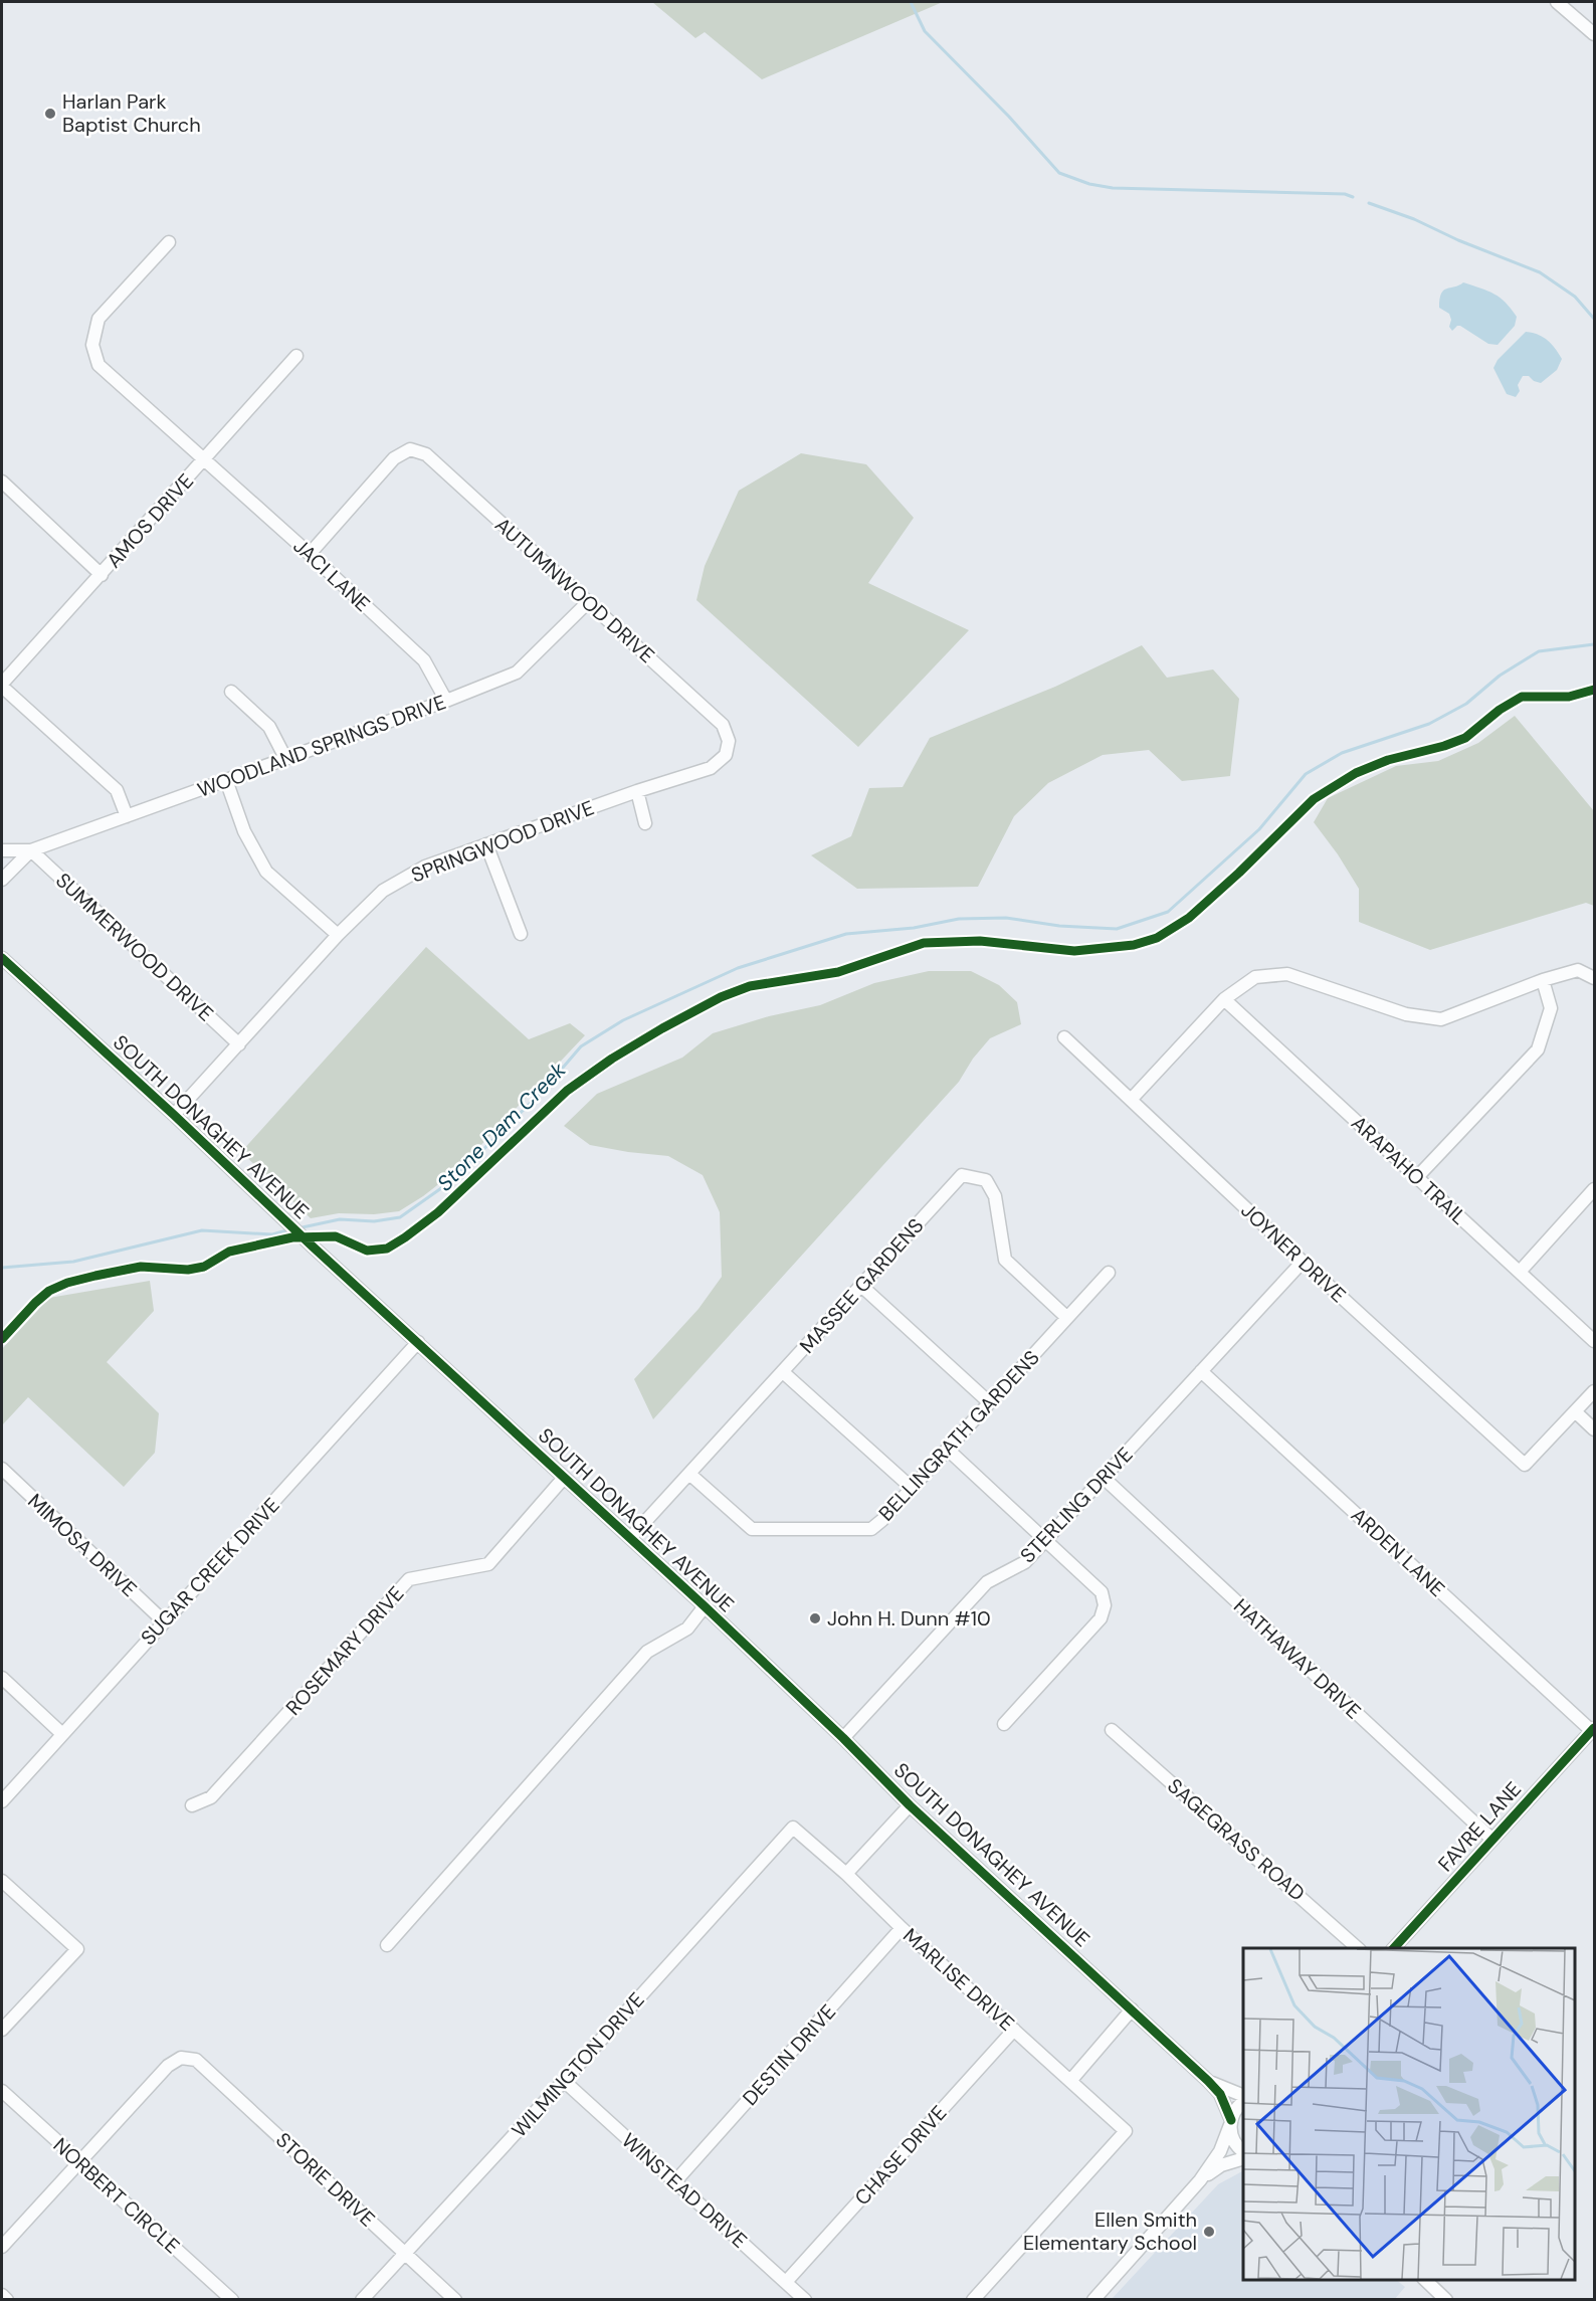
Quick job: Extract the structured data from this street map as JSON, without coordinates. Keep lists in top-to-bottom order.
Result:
{
  "streets": {
    "street": [
      "AMOS DRIVE",
      "JACI LANE",
      "AUTUMNWOOD DRIVE",
      "WOODLAND SPRINGS DRIVE",
      "SPRINGWOOD DRIVE",
      "SUMMERWOOD DRIVE",
      "SOUTH DONAGHEY AVENUE",
      "ARAPAHO TRAIL",
      "JOYNER DRIVE",
      "MASSEE GARDENS",
      "BELLINGRATH GARDENS",
      "STERLING DRIVE",
      "MIMOSA DRIVE",
      "ARDEN LANE",
      "SUGAR CREEK DRIVE",
      "ROSEMARY DRIVE",
      "HATHAWAY DRIVE",
      "FAVRE LANE",
      "SAGEGRASS ROAD",
      "MARLISE DRIVE",
      "DESTIN DRIVE",
      "WILMINGTON DRIVE",
      "CHASE DRIVE",
      "STORIE DRIVE",
      "WINSTEAD DRIVE",
      "NORBERT CIRCLE"
    ]
  },
  "crossings": [
    ["AMOS DRIVE", "JACI LANE"],
    ["JACI LANE", "AUTUMNWOOD DRIVE"],
    ["JACI LANE", "WOODLAND SPRINGS DRIVE"],
    ["AUTUMNWOOD DRIVE", "WOODLAND SPRINGS DRIVE"],
    ["AUTUMNWOOD DRIVE", "SPRINGWOOD DRIVE"],
    ["WOODLAND SPRINGS DRIVE", "SUMMERWOOD DRIVE"],
    ["SPRINGWOOD DRIVE", "SUMMERWOOD DRIVE"],
    ["SPRINGWOOD DRIVE", "SOUTH DONAGHEY AVENUE"],
    ["SOUTH DONAGHEY AVENUE", "MASSEE GARDENS"],
    ["SOUTH DONAGHEY AVENUE", "STERLING DRIVE"],
    ["SOUTH DONAGHEY AVENUE", "SUGAR CREEK DRIVE"],
    ["SOUTH DONAGHEY AVENUE", "ROSEMARY DRIVE"],
    ["JOYNER DRIVE", "STERLING DRIVE"],
    ["MASSEE GARDENS", "BELLINGRATH GARDENS"],
    ["STERLING DRIVE", "ARDEN LANE"],
    ["STERLING DRIVE", "HATHAWAY DRIVE"],
    ["MIMOSA DRIVE", "SUGAR CREEK DRIVE"],
    ["ARDEN LANE", "FAVRE LANE"],
    ["HATHAWAY DRIVE", "FAVRE LANE"],
    ["MARLISE DRIVE", "DESTIN DRIVE"],
    ["MARLISE DRIVE", "WILMINGTON DRIVE"],
    ["MARLISE DRIVE", "CHASE DRIVE"],
    ["DESTIN DRIVE", "WINSTEAD DRIVE"],
    ["WILMINGTON DRIVE", "STORIE DRIVE"],
    ["WILMINGTON DRIVE", "WINSTEAD DRIVE"],
    ["CHASE DRIVE", "WINSTEAD DRIVE"],
    ["STORIE DRIVE", "NORBERT CIRCLE"]
  ],
  "water": ["Stone Dam Creek"],
  "places": ["Harlan Park Baptist Church", "John H. Dunn #10", "Ellen Smith Elementary School"]
}
